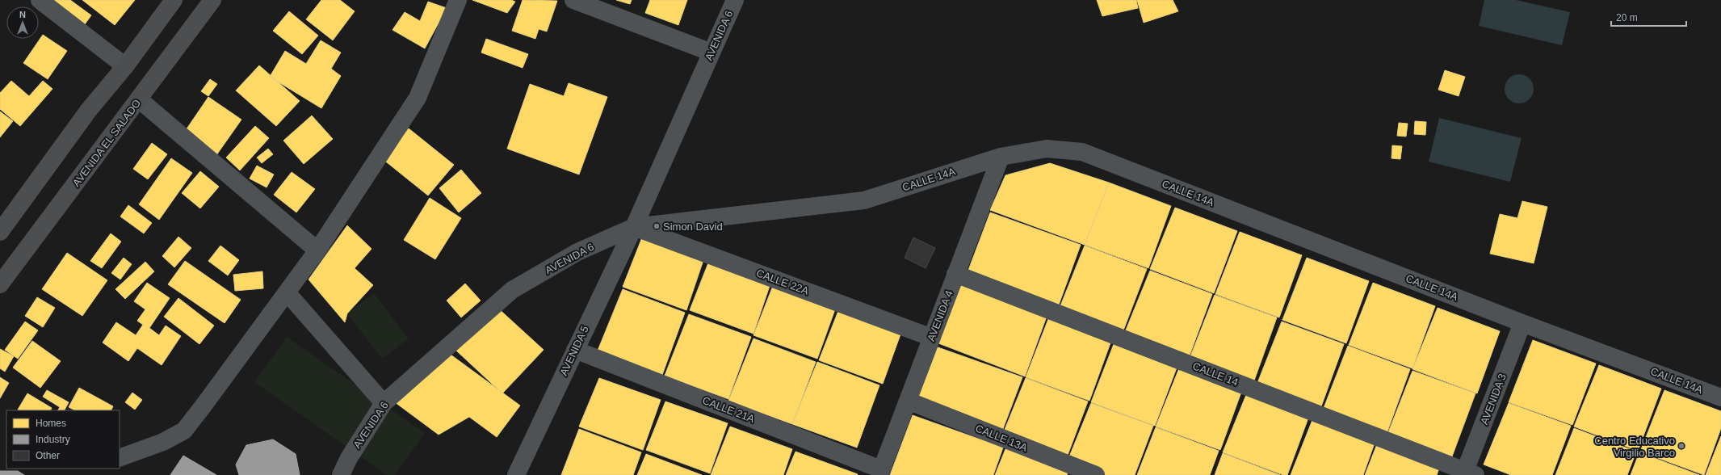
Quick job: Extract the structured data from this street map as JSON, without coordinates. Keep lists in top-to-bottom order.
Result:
{
  "streets": {
    "main road": ["AVENIDA EL SALADO"],
    "street": [
      "AVENIDA 6",
      "CALLE 14A",
      "CALLE 22A",
      "AVENIDA 4",
      "AVENIDA 5",
      "CALLE 14",
      "AVENIDA 3",
      "CALLE 21A",
      "CALLE 13A"
    ]
  },
  "crossings": [
    ["AVENIDA 6", "CALLE 14A"],
    ["AVENIDA 6", "CALLE 22A"],
    ["AVENIDA 6", "AVENIDA 5"],
    ["CALLE 14A", "CALLE 22A"],
    ["CALLE 14A", "AVENIDA 4"],
    ["CALLE 14A", "AVENIDA 5"],
    ["CALLE 14A", "AVENIDA 3"],
    ["CALLE 22A", "AVENIDA 4"],
    ["CALLE 22A", "AVENIDA 5"],
    ["AVENIDA 4", "CALLE 14"],
    ["AVENIDA 4", "CALLE 21A"],
    ["AVENIDA 4", "CALLE 13A"],
    ["AVENIDA 5", "CALLE 21A"],
    ["CALLE 14", "AVENIDA 3"]
  ],
  "places": ["Simon David", "Centro Educativo Virgilio Barco"],
  "legend": ["Homes", "Industry", "Other"],
  "scale_bar": "20 m",
  "north": "top"
}
